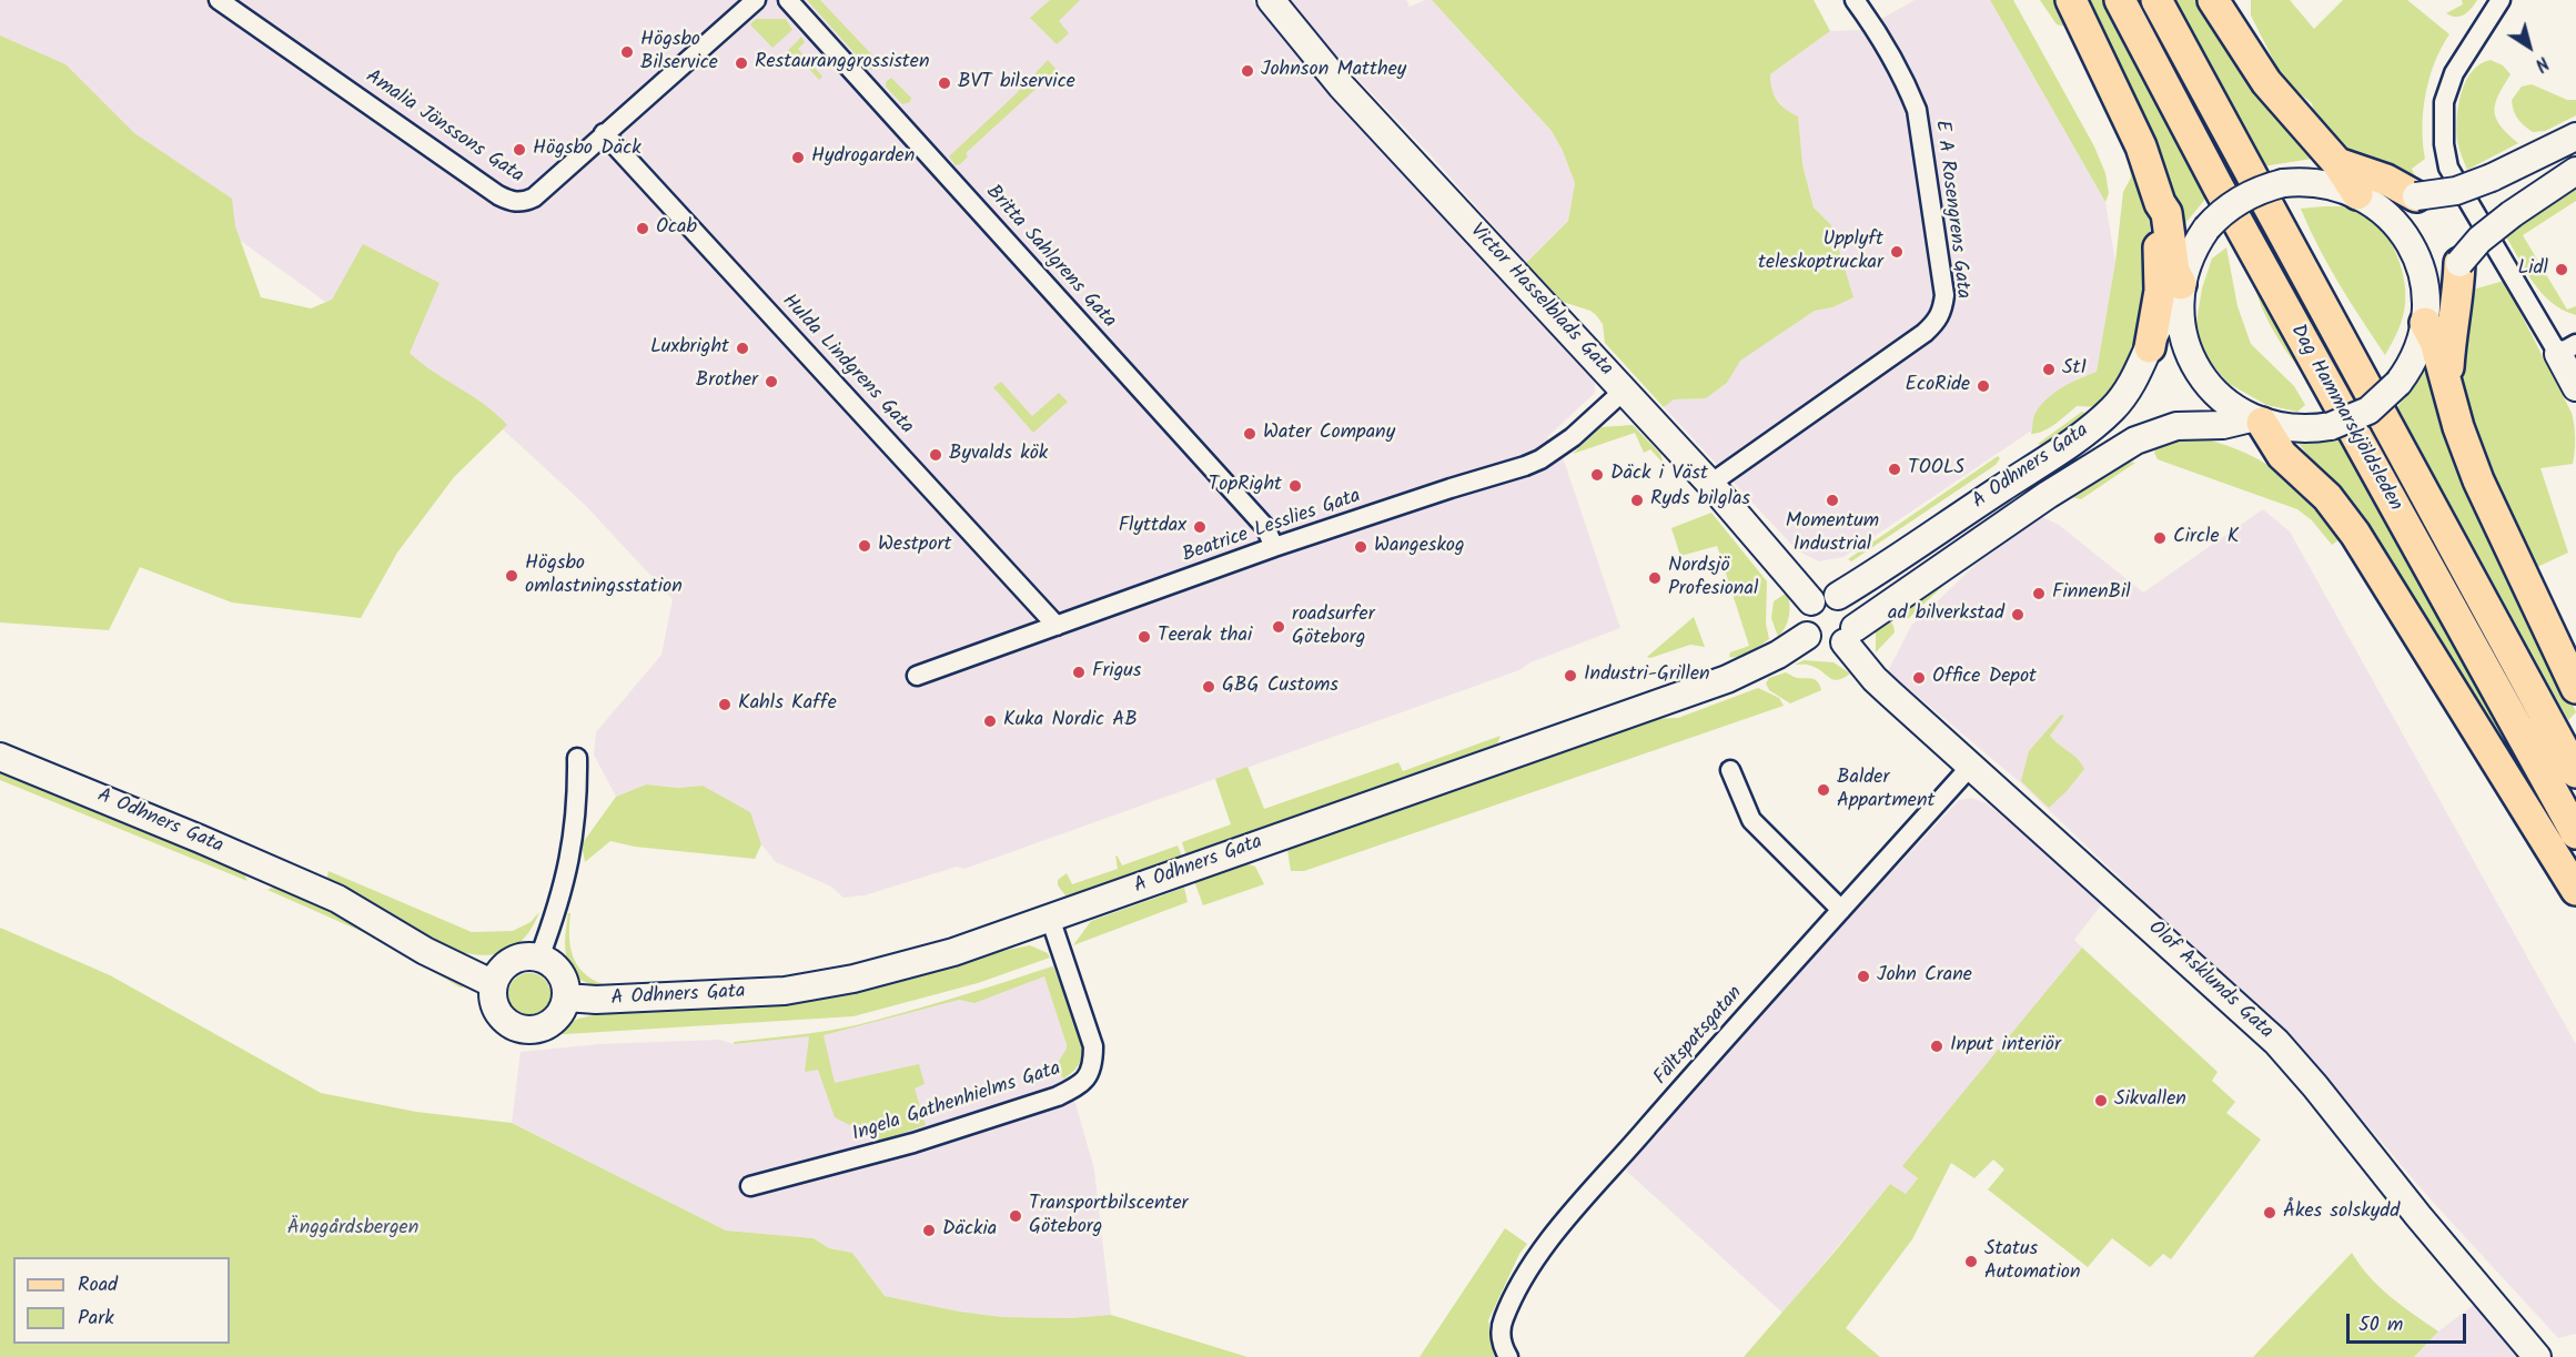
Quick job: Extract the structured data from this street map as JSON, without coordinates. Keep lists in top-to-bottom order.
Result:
{
  "streets": {
    "main road": ["Dag Hammarskjöldsleden"],
    "street": [
      "Amalia Jönssons Gata",
      "E A Rosengrens Gata",
      "Britta Sahlgrens Gata",
      "Victor Hasselblads Gata",
      "Hulda Lindgrens Gata",
      "A Odhners Gata",
      "Beatrice Lesslies Gata",
      "Olof Asklunds Gata",
      "Fältspatsgatan",
      "Ingela Gathenhielms Gata"
    ]
  },
  "crossings": [
    ["Amalia Jönssons Gata", "Hulda Lindgrens Gata"],
    ["E A Rosengrens Gata", "Victor Hasselblads Gata"],
    ["Britta Sahlgrens Gata", "Beatrice Lesslies Gata"],
    ["Victor Hasselblads Gata", "A Odhners Gata"],
    ["Victor Hasselblads Gata", "Beatrice Lesslies Gata"],
    ["Victor Hasselblads Gata", "Olof Asklunds Gata"],
    ["Hulda Lindgrens Gata", "Beatrice Lesslies Gata"],
    ["A Odhners Gata", "Olof Asklunds Gata"],
    ["A Odhners Gata", "Ingela Gathenhielms Gata"],
    ["Olof Asklunds Gata", "Fältspatsgatan"]
  ],
  "parks": ["Änggårdsbergen"],
  "places": [
    "Högsbo Bilservice",
    "Restauranggrossisten",
    "Johnson Matthey",
    "BVT bilservice",
    "Högsbo Däck",
    "Hydrogarden",
    "Ocab",
    "Upplyft teleskoptruckar",
    "Lidl",
    "Luxbright",
    "St1",
    "Brother",
    "EcoRide",
    "Water Company",
    "Byvalds kök",
    "TOOLS",
    "Däck i Väst",
    "TopRight",
    "Ryds bilglas",
    "Momentum Industrial",
    "Flyttdax",
    "Circle K",
    "Westport",
    "Wangeskog",
    "Högsbo omlastningsstation",
    "Nordsjö Profesional",
    "FinnenBil",
    "ad bilverkstad",
    "roadsurfer Göteborg",
    "Teerak thai",
    "Frigus",
    "Industri-Grillen",
    "Office Depot",
    "GBG Customs",
    "Kahls Kaffe",
    "Kuka Nordic AB",
    "Balder Appartment",
    "John Crane",
    "Input interiör",
    "Sikvallen",
    "Åkes solskydd",
    "Transportbilscenter Göteborg",
    "Däckia",
    "Status Automation"
  ],
  "legend": ["Road", "Park"],
  "scale_bar": "50 m",
  "north": "bottom right"
}
